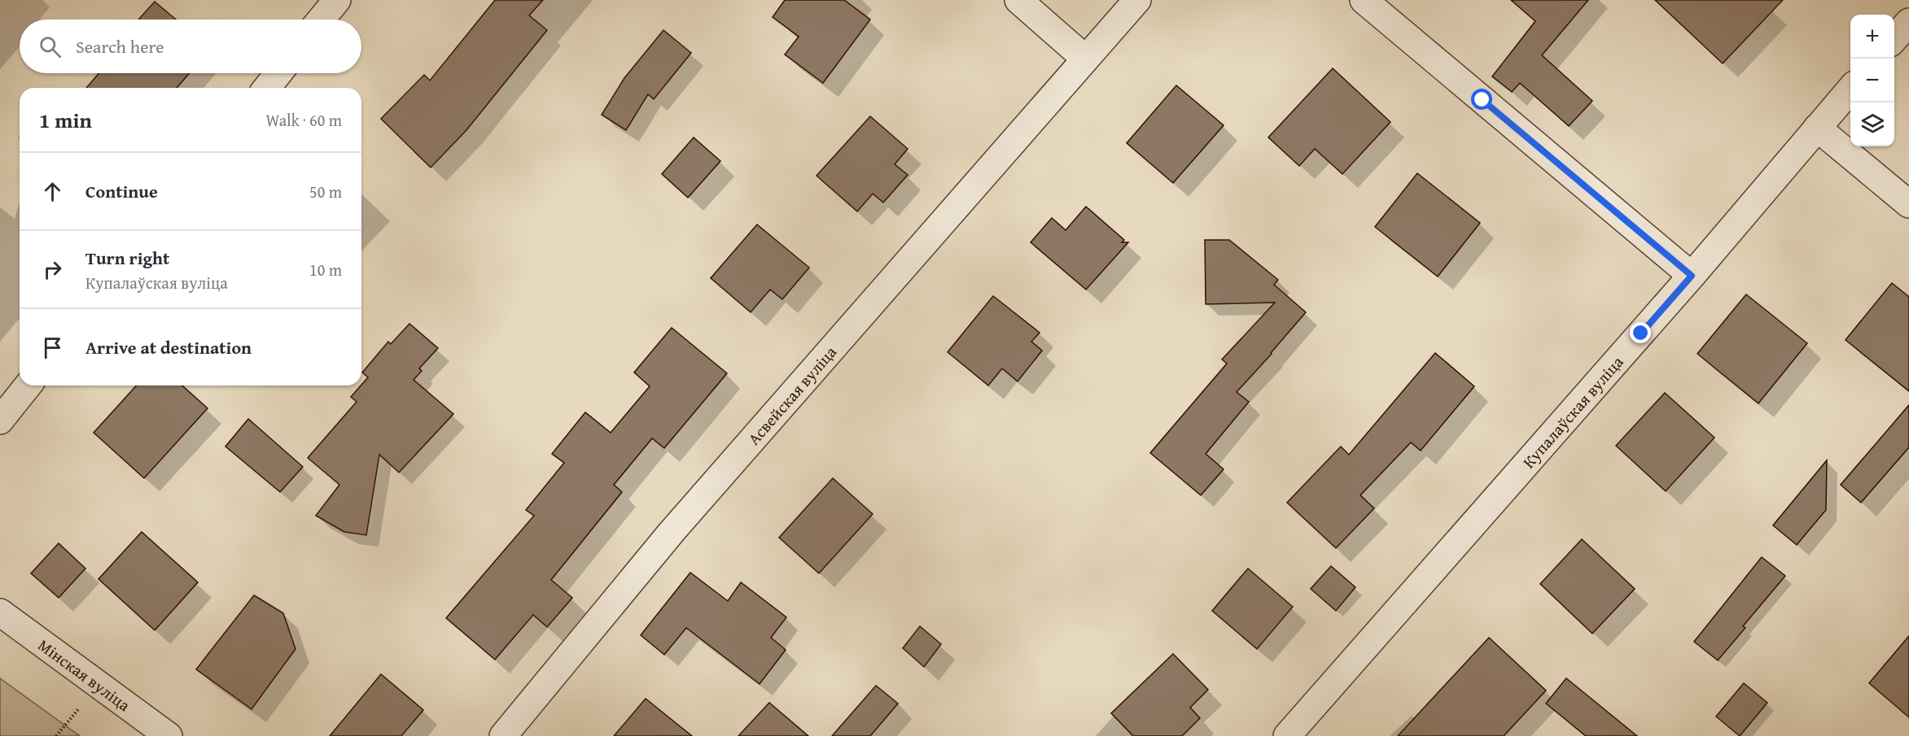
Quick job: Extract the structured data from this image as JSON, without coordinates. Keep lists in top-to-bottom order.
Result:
{
  "streets": {
    "street": ["Асвейская вуліца", "Купалаўская вуліца", "Мінская вуліца"]
  },
  "page": {
    "map_buttons": ["+", "−"],
    "search": "Search here",
    "heading": ["1 min", "Walk · 60 m"],
    "list": [
      ["Continue", "50 m"],
      ["Turn right", "Купалаўская вуліца", "10 m"],
      "Arrive at destination"
    ]
  }
}
